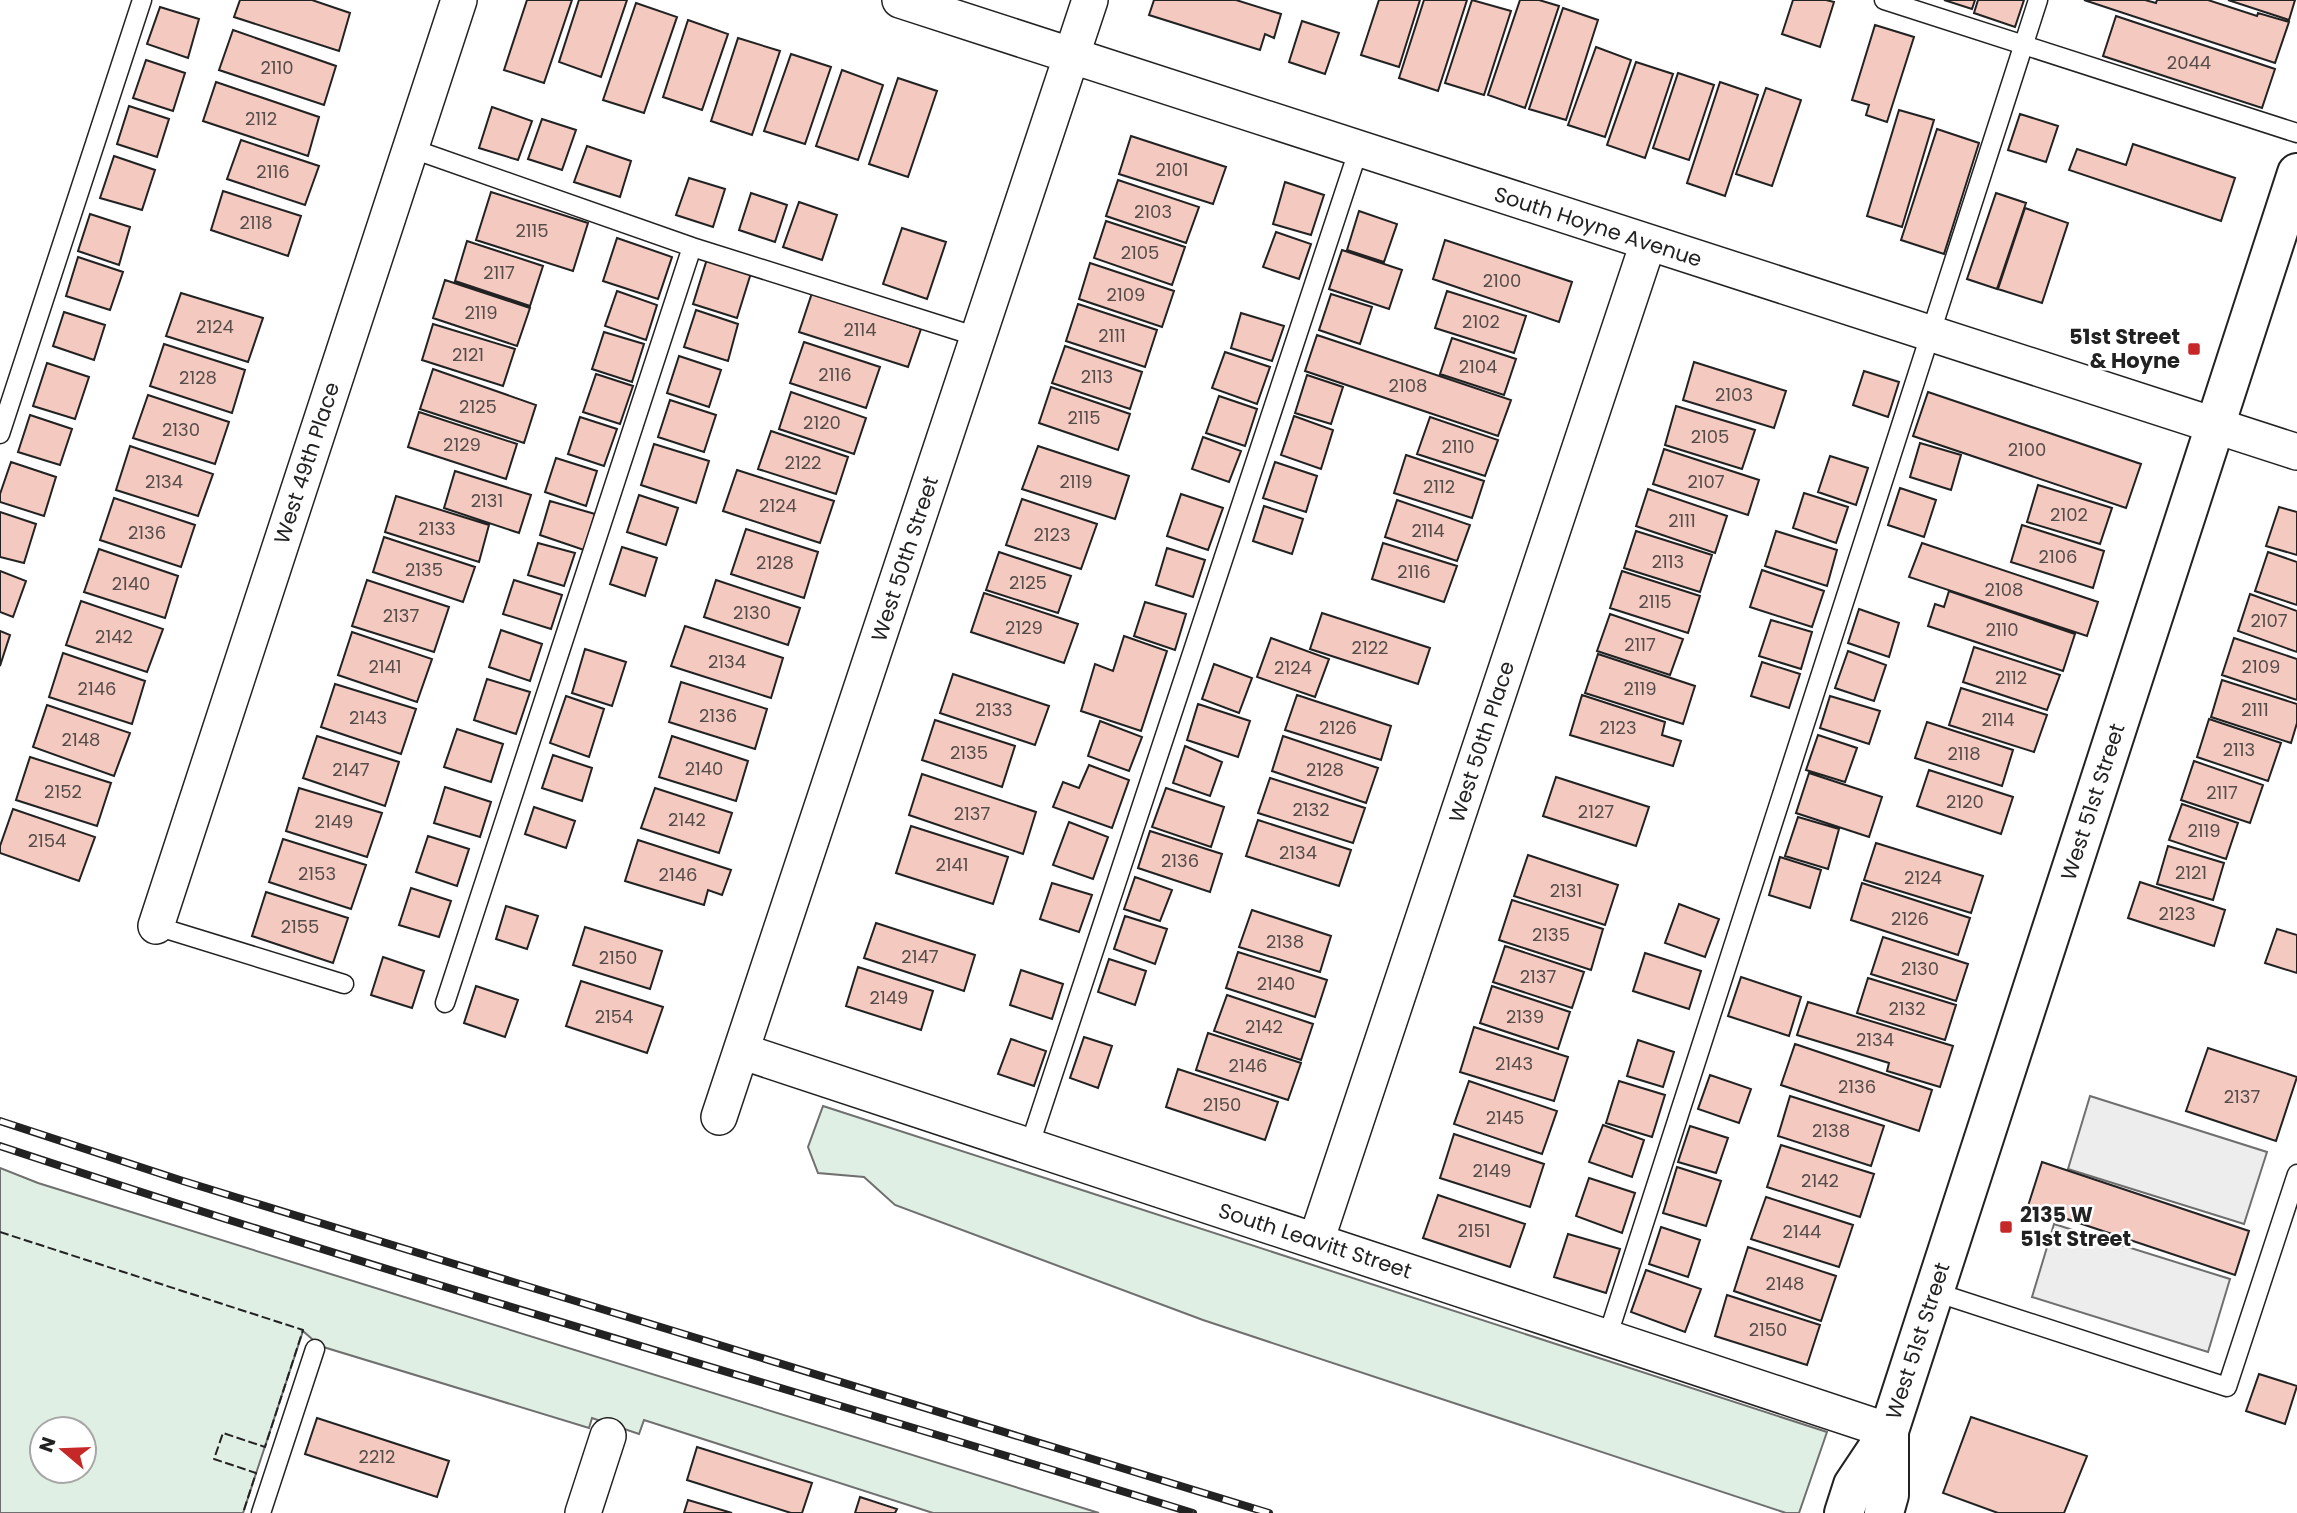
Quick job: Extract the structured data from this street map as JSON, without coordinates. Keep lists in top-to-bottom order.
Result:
{
  "streets": {
    "street": [
      "South Hoyne Avenue",
      "West 49th Place",
      "West 50th Street",
      "West 50th Place",
      "West 51st Street",
      "South Leavitt Street"
    ]
  },
  "crossings": [
    ["South Hoyne Avenue", "West 50th Street"],
    ["South Hoyne Avenue", "West 50th Place"],
    ["South Hoyne Avenue", "West 51st Street"],
    ["West 50th Street", "South Leavitt Street"],
    ["West 50th Place", "South Leavitt Street"],
    ["West 51st Street", "South Leavitt Street"]
  ],
  "places": {
    "transit": ["51st Street & Hoyne", "2135 W 51st Street"]
  },
  "house_numbers": [
    "2044",
    "2110",
    "2112",
    "2101",
    "2116",
    "2103",
    "2118",
    "2115",
    "2105",
    "2117",
    "2100",
    "2109",
    "2119",
    "2102",
    "2124",
    "2114",
    "2111",
    "2121",
    "2104",
    "2116",
    "2113",
    "2128",
    "2108",
    "2103",
    "2125",
    "2115",
    "2120",
    "2130",
    "2105",
    "2129",
    "2110",
    "2100",
    "2122",
    "2134",
    "2119",
    "2107",
    "2112",
    "2131",
    "2124",
    "2102",
    "2111",
    "2133",
    "2114",
    "2136",
    "2123",
    "2106",
    "2113",
    "2128",
    "2135",
    "2116",
    "2125",
    "2140",
    "2108",
    "2115",
    "2130",
    "2137",
    "2107",
    "2129",
    "2110",
    "2142",
    "2117",
    "2122",
    "2134",
    "2141",
    "2109",
    "2124",
    "2112",
    "2146",
    "2119",
    "2133",
    "2111",
    "2136",
    "2143",
    "2114",
    "2126",
    "2123",
    "2148",
    "2113",
    "2135",
    "2118",
    "2140",
    "2147",
    "2128",
    "2152",
    "2117",
    "2120",
    "2132",
    "2127",
    "2137",
    "2142",
    "2149",
    "2119",
    "2154",
    "2134",
    "2136",
    "2141",
    "2121",
    "2153",
    "2146",
    "2124",
    "2131",
    "2123",
    "2126",
    "2155",
    "2135",
    "2138",
    "2147",
    "2150",
    "2130",
    "2137",
    "2140",
    "2149",
    "2132",
    "2154",
    "2139",
    "2142",
    "2134",
    "2143",
    "2146",
    "2136",
    "2137",
    "2150",
    "2145",
    "2138",
    "2149",
    "2142",
    "2151",
    "2144",
    "2148",
    "2150",
    "2212"
  ],
  "north": "left"
}
